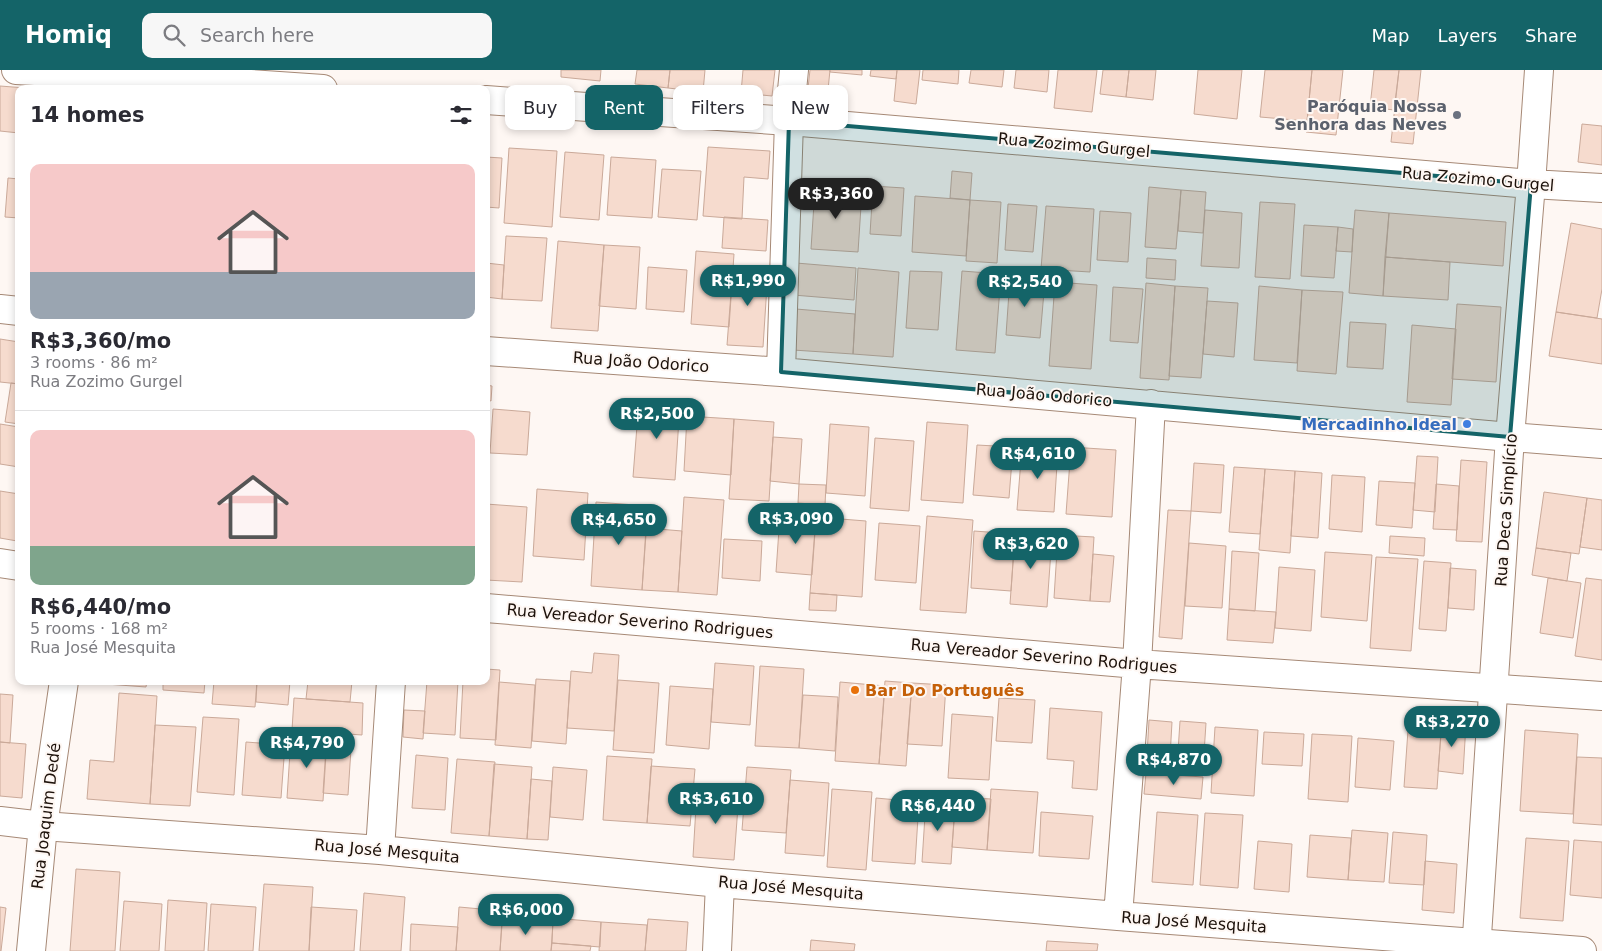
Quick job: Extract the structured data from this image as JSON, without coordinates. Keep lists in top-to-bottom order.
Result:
{
  "streets": {
    "street": [
      "Rua Zozimo Gurgel",
      "Rua João Odorico",
      "Rua Deca Simplício",
      "Rua Vereador Severino Rodrigues",
      "Rua Joaquim Dedé",
      "Rua José Mesquita"
    ]
  },
  "crossings": [
    ["Rua Zozimo Gurgel", "Rua Deca Simplício"],
    ["Rua João Odorico", "Rua Deca Simplício"],
    ["Rua Deca Simplício", "Rua Vereador Severino Rodrigues"],
    ["Rua Deca Simplício", "Rua José Mesquita"],
    ["Rua Joaquim Dedé", "Rua José Mesquita"]
  ],
  "places": ["Paróquia Nossa Senhora das Neves", "Mercadinho Ideal", "Bar Do Português"],
  "page": {
    "header": "Homiq",
    "search": "Search here",
    "nav": ["Map", "Layers", "Share"],
    "chip": [
      "Buy",
      "Rent",
      "Filters",
      "New"
    ],
    "heading": "14 homes",
    "list": [
      {
        "name": "R$3,360/mo",
        "note": "3 rooms · 86 m² · Rua Zozimo Gurgel"
      },
      {
        "name": "R$6,440/mo",
        "note": "5 rooms · 168 m² · Rua José Mesquita"
      }
    ],
    "price": [
      "R$3,360",
      "R$1,990",
      "R$2,540",
      "R$2,500",
      "R$4,610",
      "R$3,090",
      "R$4,650",
      "R$3,620",
      "R$3,270",
      "R$4,790",
      "R$4,870",
      "R$3,610",
      "R$6,440",
      "R$6,000"
    ]
  }
}
